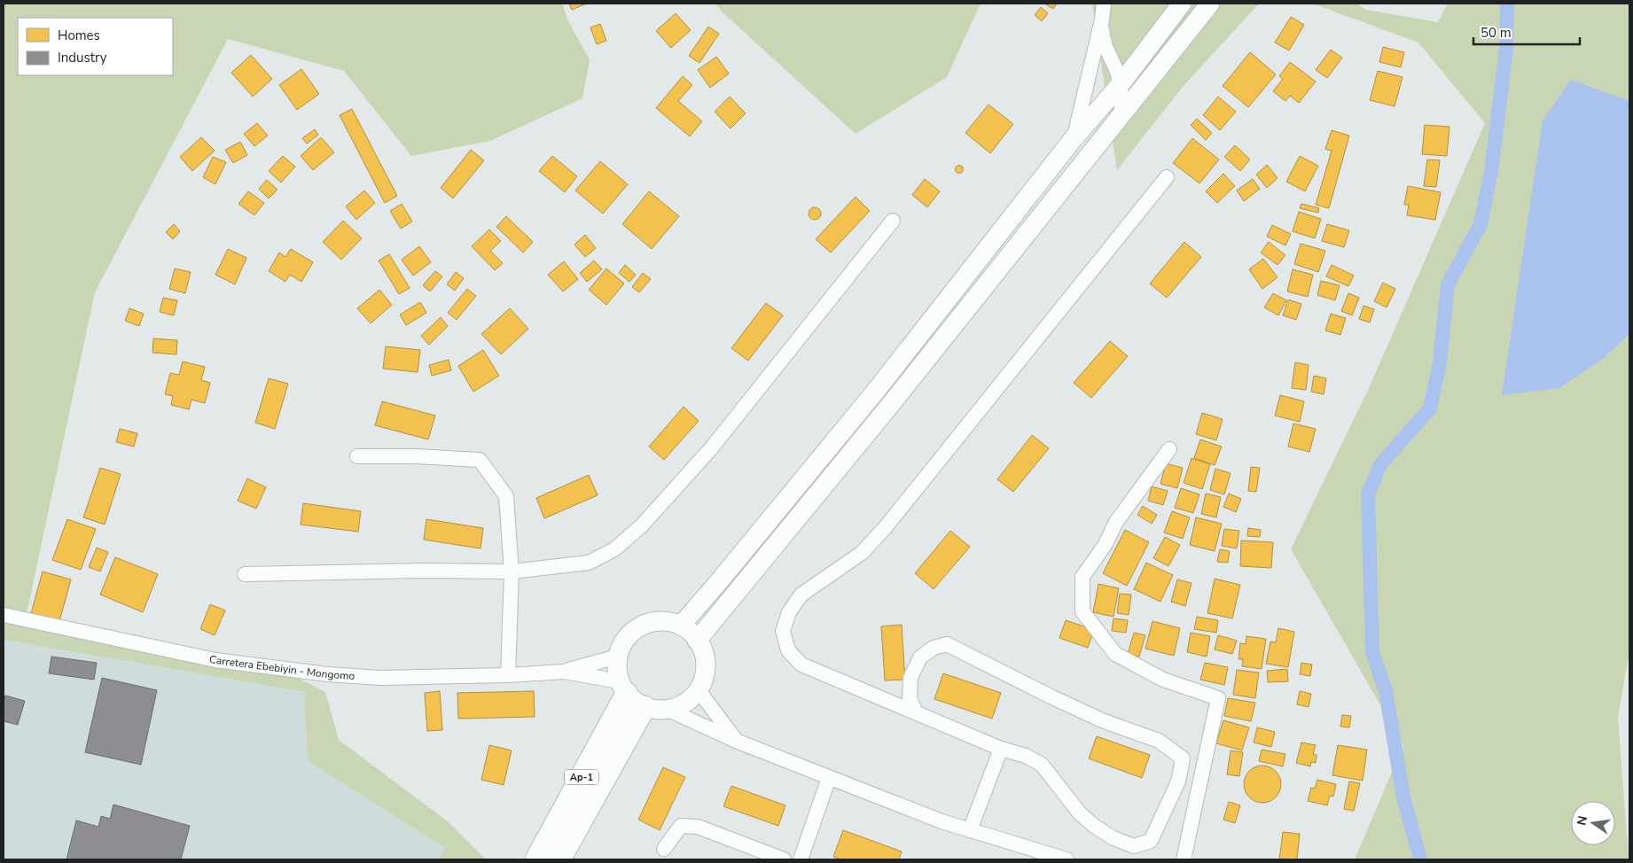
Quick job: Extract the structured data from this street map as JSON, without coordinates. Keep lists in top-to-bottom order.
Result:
{
  "streets": {
    "highway": ["Ap-1"],
    "street": ["Carretera Ebebiyin - Mongomo"]
  },
  "crossings": [
    ["Carretera Ebebiyin - Mongomo", "Ap-1"]
  ],
  "legend": ["Homes", "Industry"],
  "scale_bar": "50 m",
  "north": "left"
}
